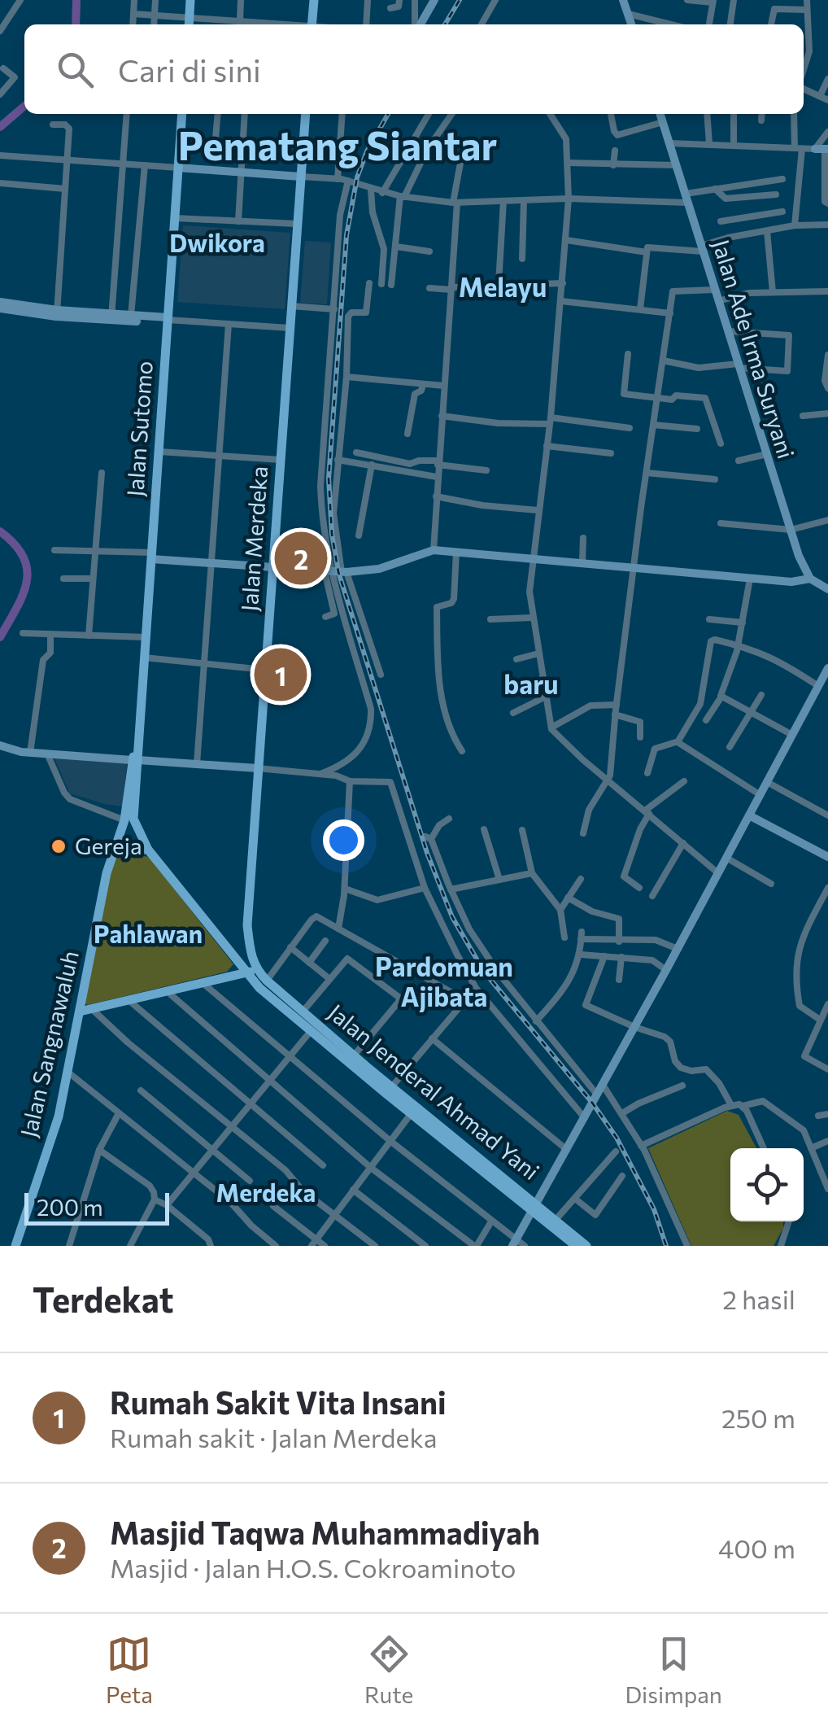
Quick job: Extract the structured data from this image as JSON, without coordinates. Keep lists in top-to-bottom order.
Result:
{
  "streets": {
    "main road": [
      "Jalan Sutomo",
      "Jalan Merdeka",
      "Jalan Sangnawaluh",
      "Jalan Jenderal Ahmad Yani"
    ],
    "street": ["Jalan Ade Irma Suryani"]
  },
  "crossings": [
    ["Jalan Sutomo", "Jalan Merdeka"],
    ["Jalan Sutomo", "Jalan Sangnawaluh"],
    ["Jalan Sutomo", "Jalan Jenderal Ahmad Yani"],
    ["Jalan Merdeka", "Jalan Jenderal Ahmad Yani"]
  ],
  "districts": [
    "Pematang Siantar",
    "Dwikora",
    "Melayu",
    "baru",
    "Pahlawan",
    "Pardomuan Ajibata",
    "Merdeka"
  ],
  "places": ["Gereja"],
  "scale_bar": "200 m",
  "page": {
    "search": "Cari di sini",
    "pins": ["2", "1"],
    "scale": "200 m",
    "heading": ["Terdekat", "2 hasil"],
    "list": [
      {
        "mark": "1",
        "name": "Rumah Sakit Vita Insani",
        "note": "Rumah sakit · Jalan Merdeka",
        "value": "250 m"
      },
      {
        "mark": "2",
        "name": "Masjid Taqwa Muhammadiyah",
        "note": "Masjid · Jalan H.O.S. Cokroaminoto",
        "value": "400 m"
      }
    ],
    "nav": ["Peta", "Rute", "Disimpan"]
  }
}
